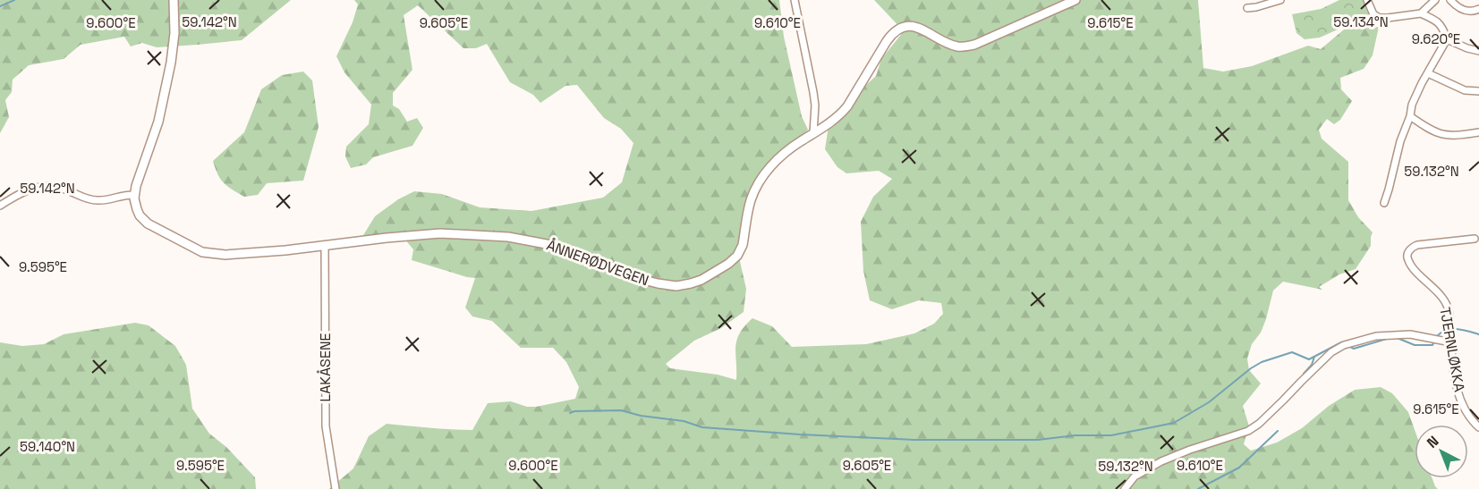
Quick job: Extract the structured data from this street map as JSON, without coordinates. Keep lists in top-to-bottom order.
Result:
{
  "streets": {
    "main road": ["ÅNNERØDVEGEN"],
    "street": ["TJERNLØKKA", "LAKÅSENE"]
  },
  "crossings": [
    ["ÅNNERØDVEGEN", "LAKÅSENE"]
  ],
  "north": "top left",
  "coordinates": [
    "59.134°N",
    "59.142°N",
    "9.605°E",
    "9.600°E",
    "9.610°E",
    "9.615°E",
    "9.620°E",
    "59.132°N",
    "9.595°E",
    "59.140°N"
  ]
}
